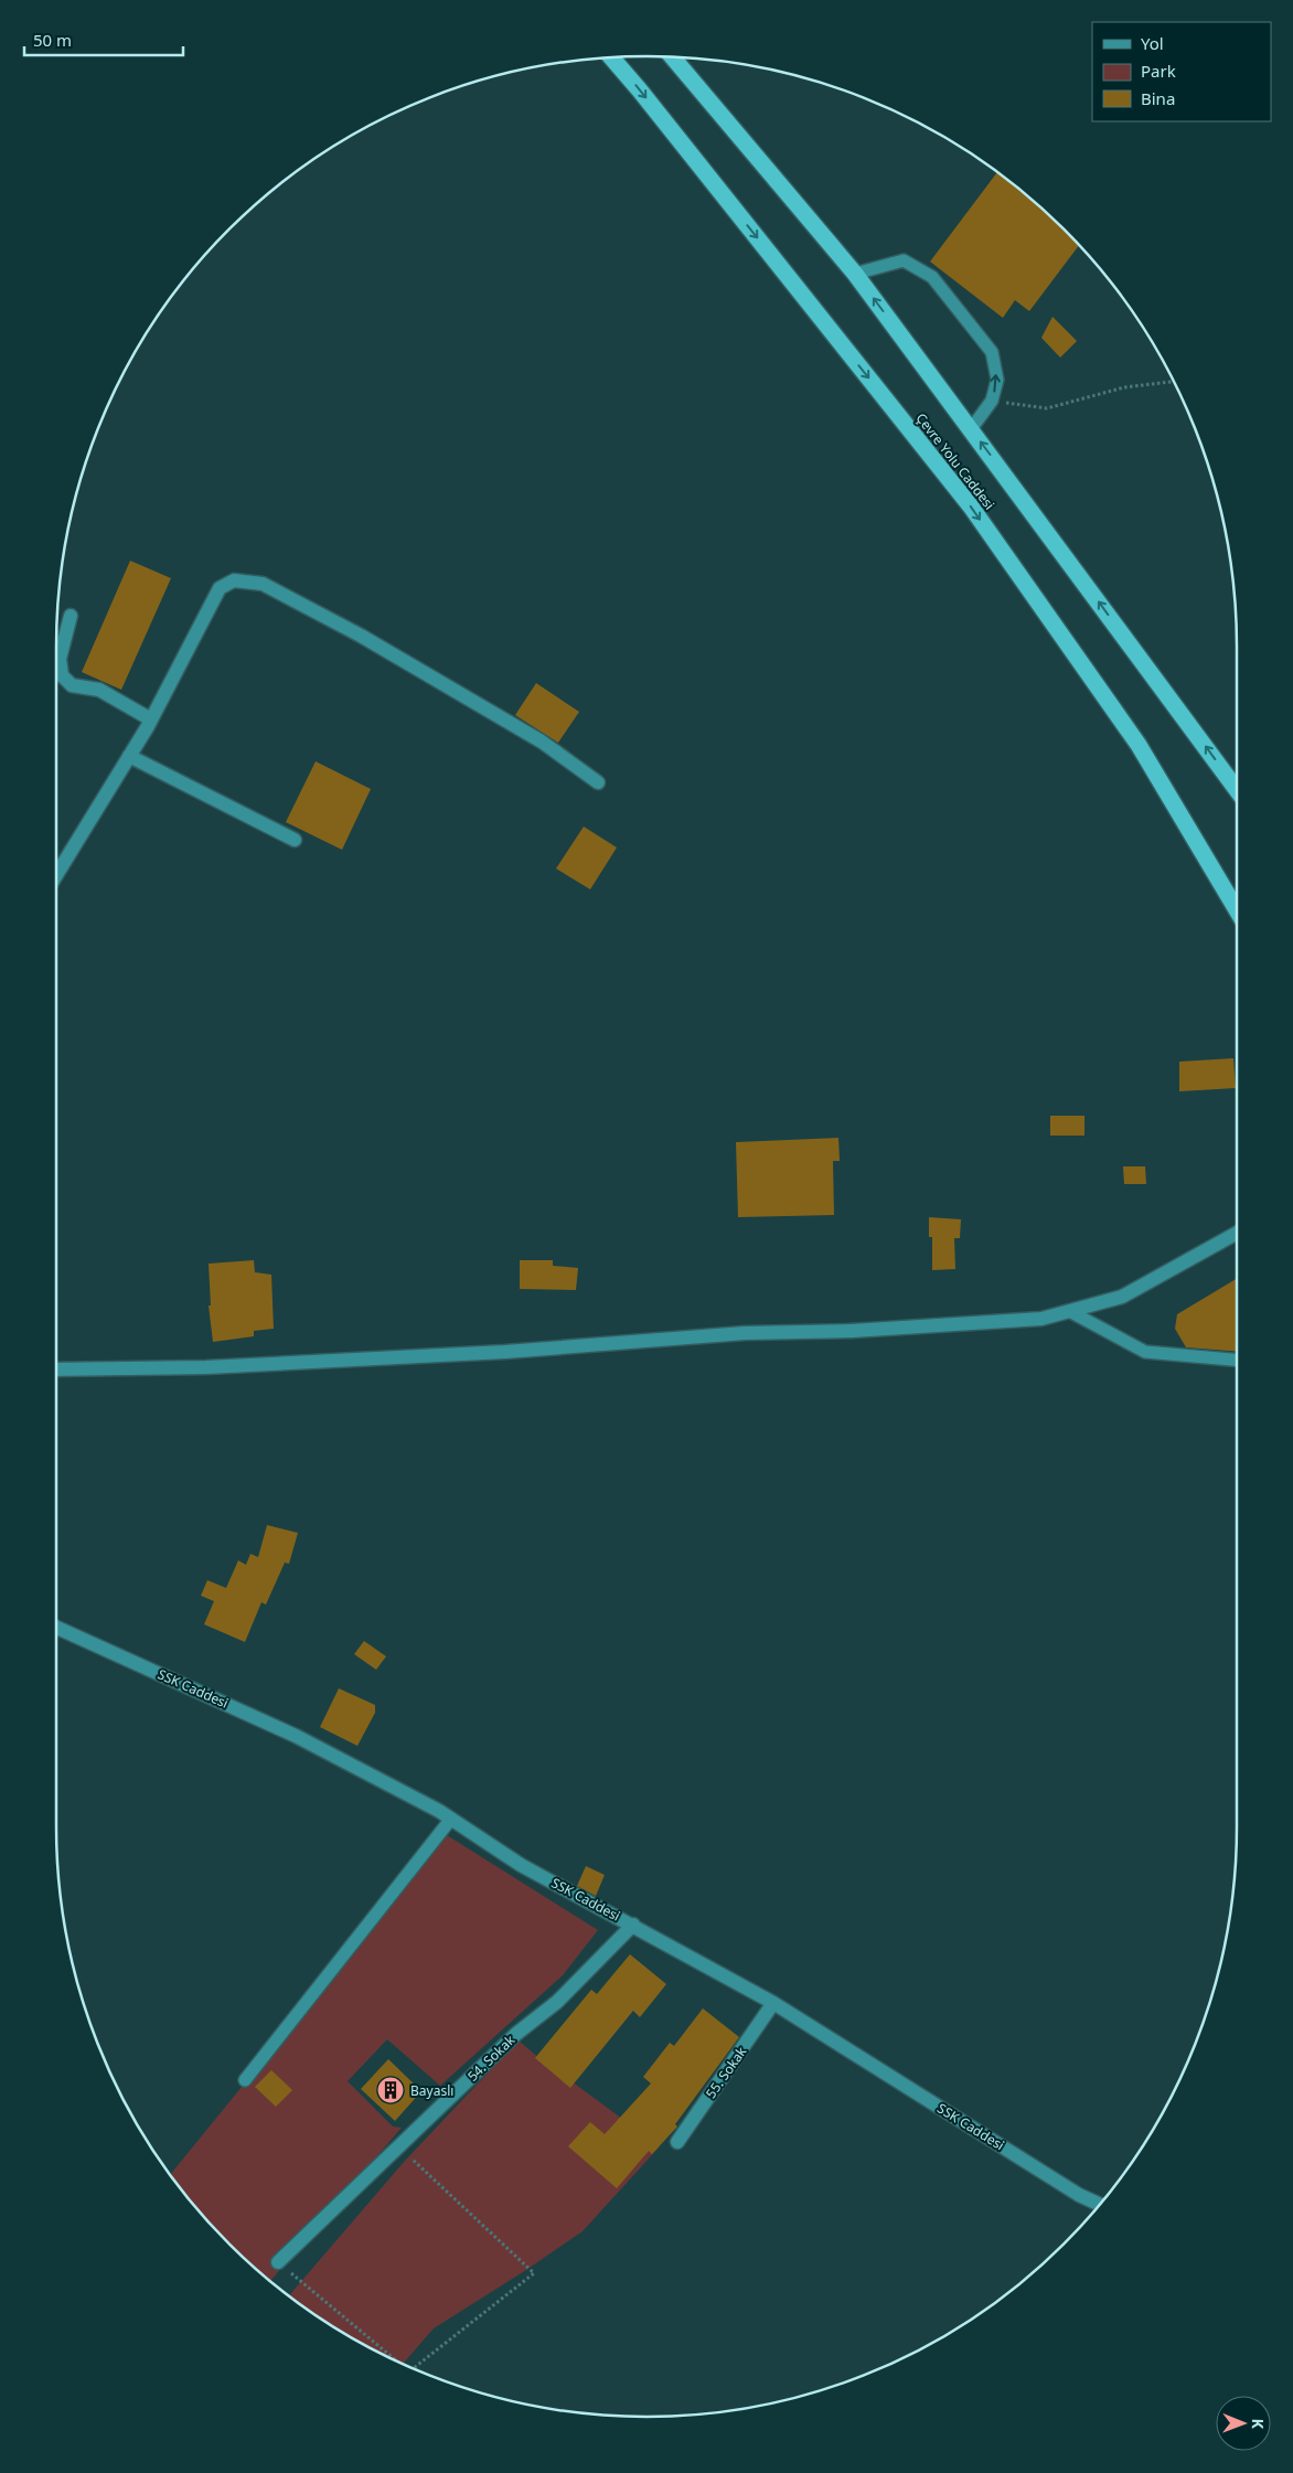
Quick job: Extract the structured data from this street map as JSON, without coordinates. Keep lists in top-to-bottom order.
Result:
{
  "streets": {
    "highway": ["Çevre Yolu Caddesi"],
    "street": ["SSK Caddesi", "54. Sokak", "55. Sokak"]
  },
  "crossings": [
    ["SSK Caddesi", "54. Sokak"],
    ["SSK Caddesi", "55. Sokak"]
  ],
  "places": {
    "building": ["Bayaslı"]
  },
  "legend": ["Yol", "Park", "Bina"],
  "scale_bar": "50 m",
  "north": "right"
}
